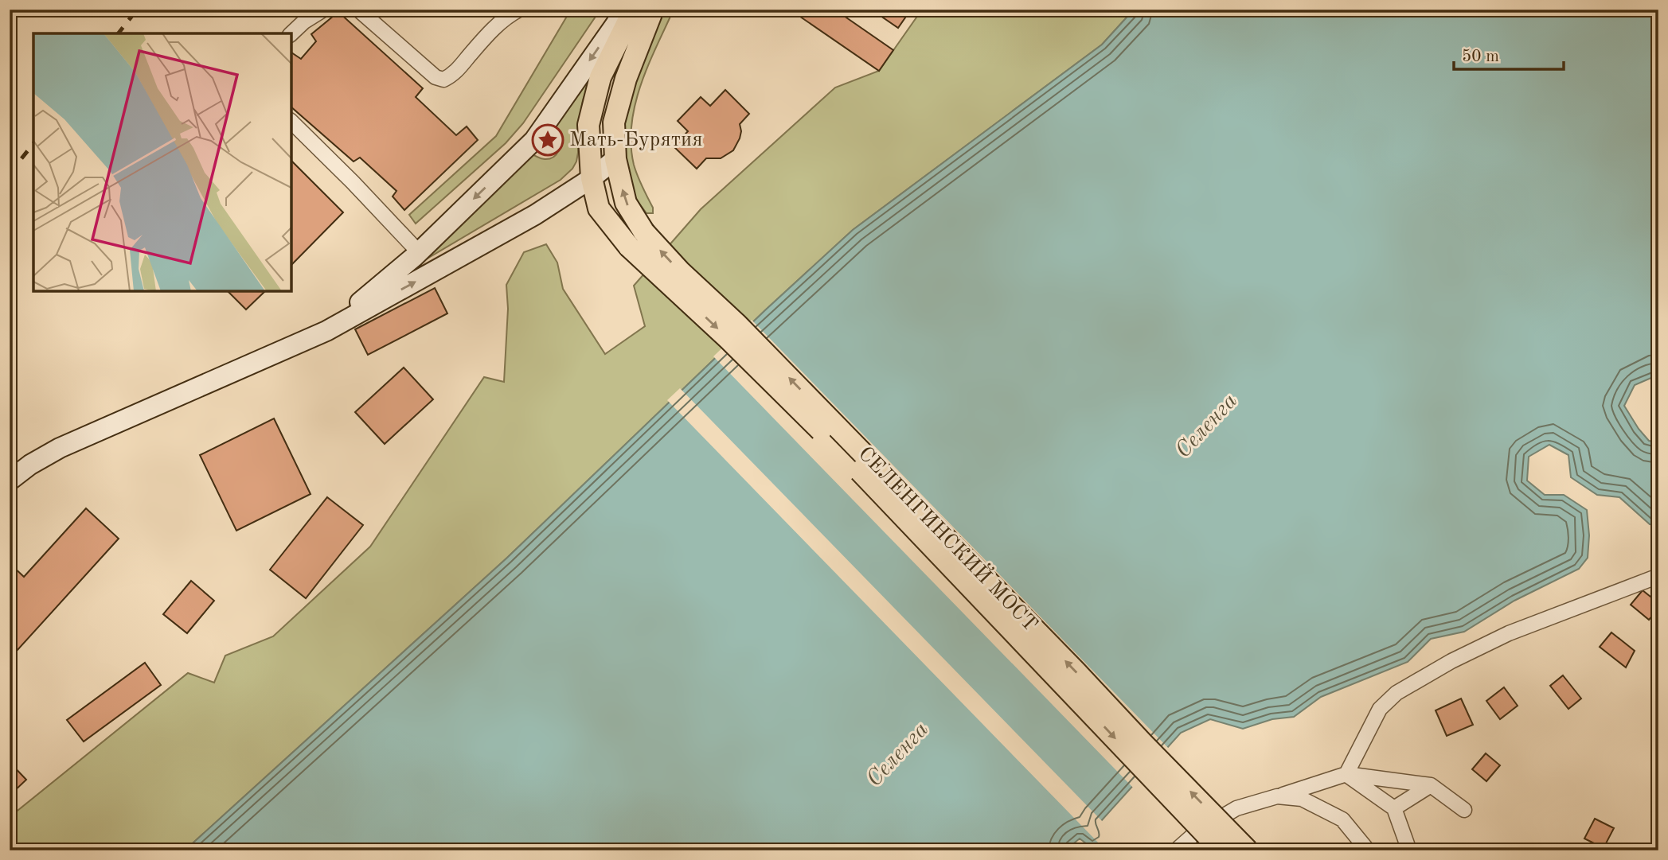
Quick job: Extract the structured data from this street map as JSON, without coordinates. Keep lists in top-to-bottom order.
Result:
{
  "streets": {
    "main road": ["СЕЛЕНГИНСКИЙ МОСТ"]
  },
  "water": ["Селенга"],
  "places": {
    "place": ["Мать-Бурятия"]
  },
  "scale_bar": "50 m"
}
